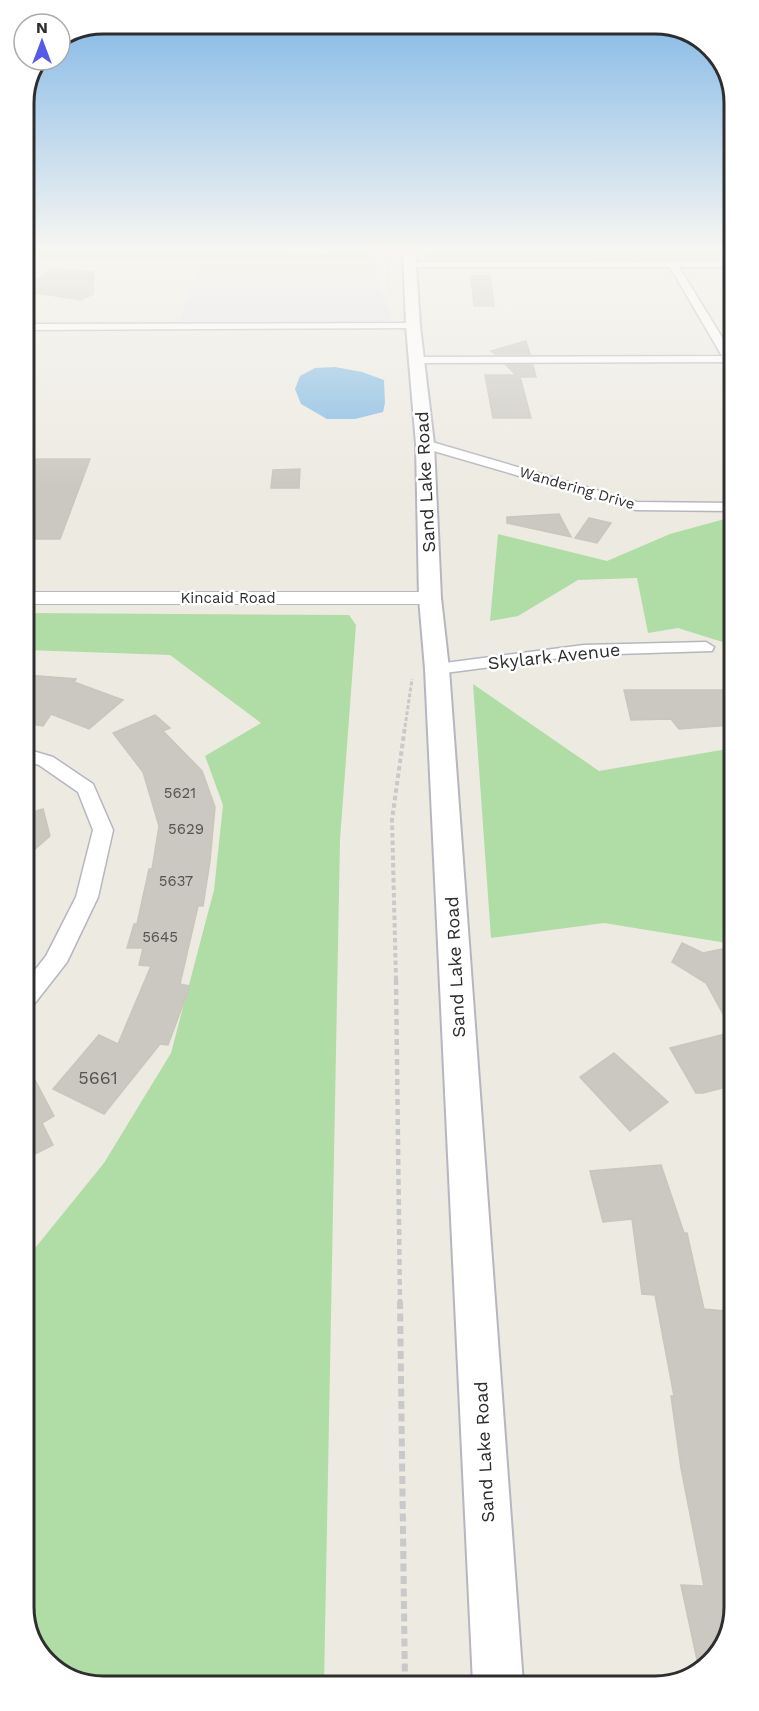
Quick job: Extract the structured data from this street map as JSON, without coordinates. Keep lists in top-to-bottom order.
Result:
{
  "streets": {
    "main road": ["Sand Lake Road"],
    "street": ["Wandering Drive", "Kincaid Road", "Skylark Avenue"]
  },
  "crossings": [
    ["Sand Lake Road", "Wandering Drive"],
    ["Sand Lake Road", "Kincaid Road"],
    ["Sand Lake Road", "Skylark Avenue"]
  ],
  "house_numbers": [
    "5621",
    "5629",
    "5637",
    "5645",
    "5661"
  ],
  "north": "top"
}
